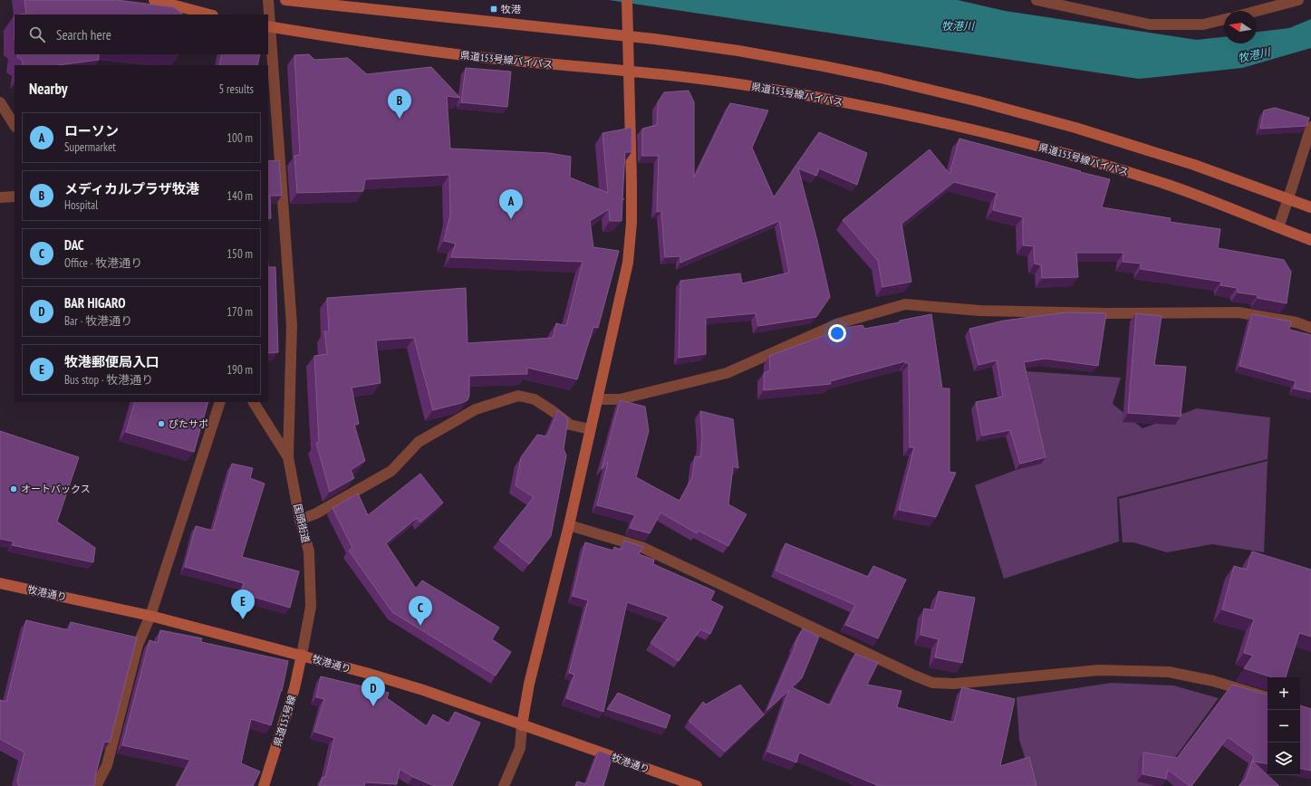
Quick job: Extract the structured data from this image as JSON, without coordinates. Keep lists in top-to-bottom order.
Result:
{
  "streets": {
    "main road": ["県道153号線バイパス", "牧港通り", "県道153号線"],
    "street": ["国頭街道"]
  },
  "crossings": [
    ["国頭街道", "牧港通り"],
    ["国頭街道", "県道153号線"],
    ["牧港通り", "県道153号線"]
  ],
  "water": ["牧港川"],
  "places": {
    "transit": ["牧港"],
    "other": ["ぴたサポ", "オートバックス"]
  },
  "north": "left",
  "page": {
    "search": "Search here",
    "heading": ["Nearby", "5 results"],
    "pins": [
      "B",
      "A",
      "E",
      "C",
      "D"
    ],
    "list": [
      {
        "mark": "A",
        "name": "ローソン",
        "note": "Supermarket",
        "value": "100 m"
      },
      {
        "mark": "B",
        "name": "メディカルプラザ牧港",
        "note": "Hospital",
        "value": "140 m"
      },
      {
        "mark": "C",
        "name": "DAC",
        "note": "Office · 牧港通り",
        "value": "150 m"
      },
      {
        "mark": "D",
        "name": "BAR HIGARO",
        "note": "Bar · 牧港通り",
        "value": "170 m"
      },
      {
        "mark": "E",
        "name": "牧港郵便局入口",
        "note": "Bus stop · 牧港通り",
        "value": "190 m"
      }
    ],
    "map_buttons": ["+", "−"]
  }
}
